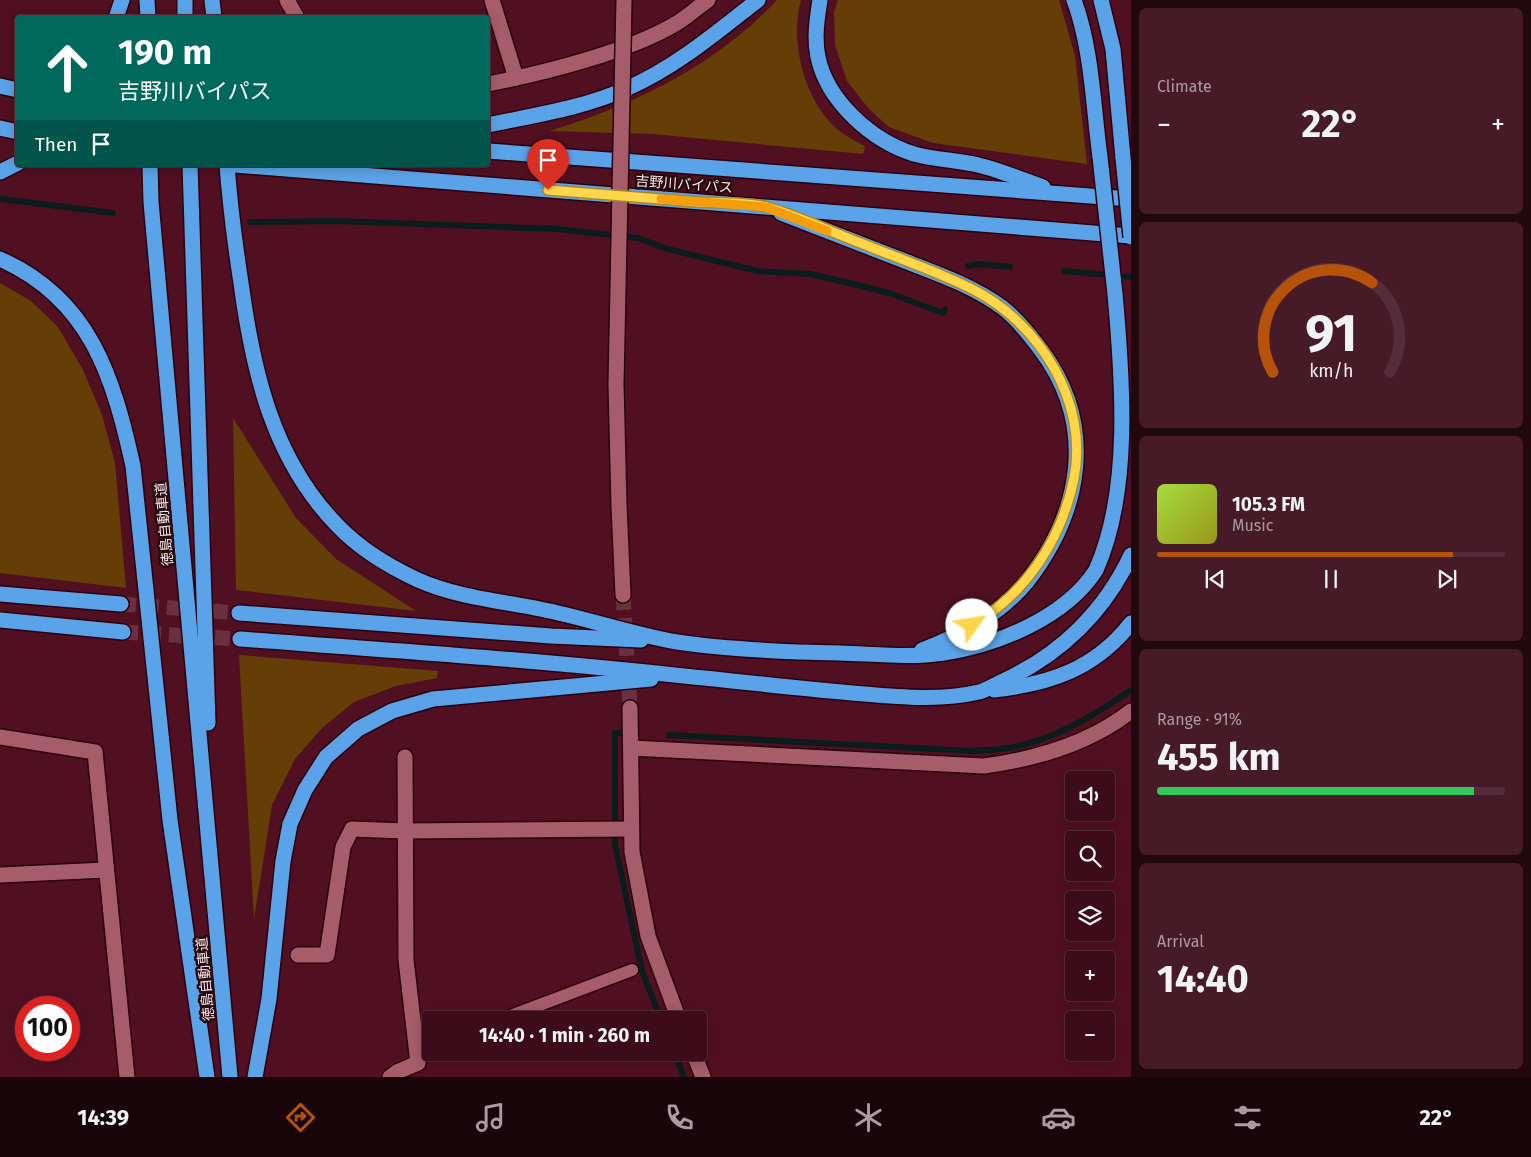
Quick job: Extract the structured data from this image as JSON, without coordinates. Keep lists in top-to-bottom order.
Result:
{
  "streets": {
    "highway": ["吉野川バイパス", "徳島自動車道"]
  },
  "page": {
    "tile": [
      "Climate",
      ["Range · 91%", "455 km"],
      ["Arrival", "14:40"]
    ],
    "turn": ["190 m", "吉野川バイパス"],
    "heat": ["−", "22°", "+"],
    "then": "Then",
    "song": ["105.3 FM", "Music"],
    "map_buttons": ["+", "−"],
    "limit": "100",
    "trip": "14:40 · 1 min · 260 m",
    "tabs": ["14:39", "22°"],
    "gauge": ["91", "km/h"]
  }
}
